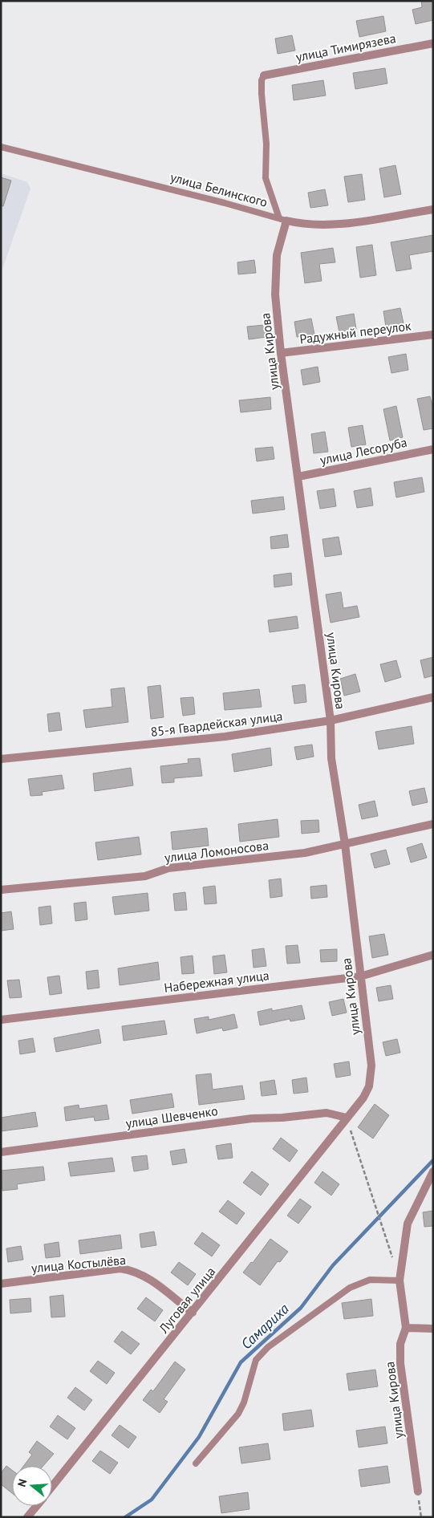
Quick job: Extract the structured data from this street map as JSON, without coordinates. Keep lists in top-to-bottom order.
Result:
{
  "streets": {
    "street": [
      "улица Тимирязева",
      "улица Белинского",
      "Радужный переулок",
      "улица Кирова",
      "улица Лесоруба",
      "85-я Гвардейская улица",
      "улица Ломоносова",
      "Набережная улица",
      "улица Шевченко",
      "улица Костылёва",
      "Луговая улица"
    ]
  },
  "crossings": [
    ["улица Белинского", "улица Кирова"],
    ["Радужный переулок", "улица Кирова"],
    ["улица Кирова", "улица Лесоруба"],
    ["улица Кирова", "85-я Гвардейская улица"],
    ["улица Кирова", "улица Ломоносова"],
    ["улица Кирова", "Набережная улица"],
    ["улица Кирова", "улица Шевченко"],
    ["улица Кирова", "Луговая улица"],
    ["улица Шевченко", "Луговая улица"],
    ["улица Костылёва", "Луговая улица"]
  ],
  "water": ["Самариха"],
  "north": "left"
}
